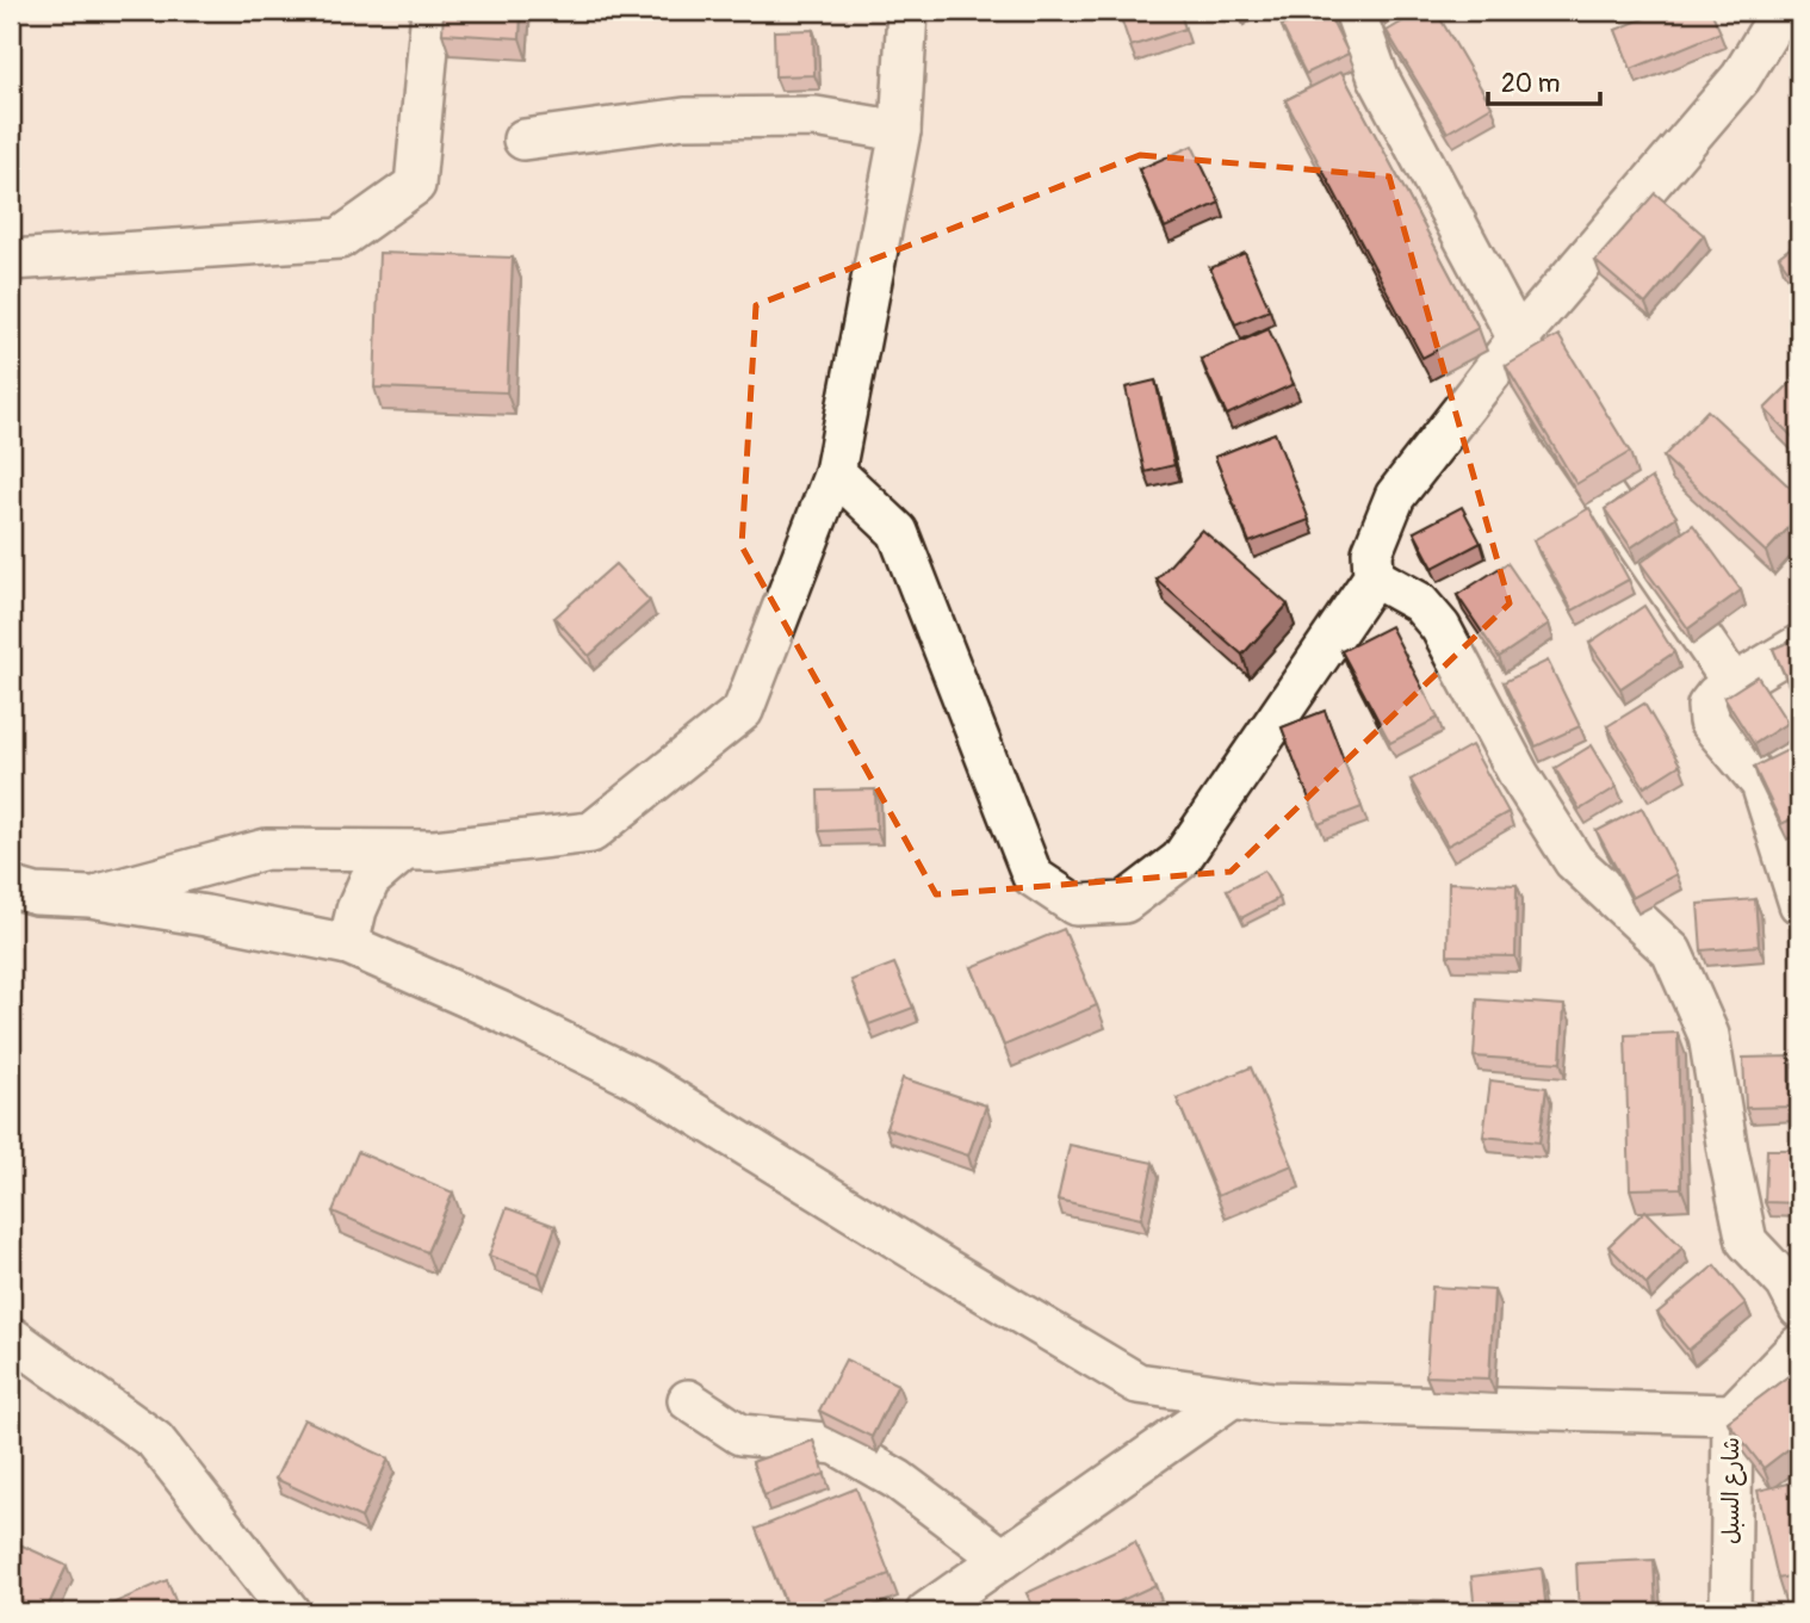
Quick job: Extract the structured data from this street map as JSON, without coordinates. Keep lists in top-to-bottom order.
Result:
{
  "streets": {
    "street": ["شارع السبل"]
  },
  "scale_bar": "20 m"
}
